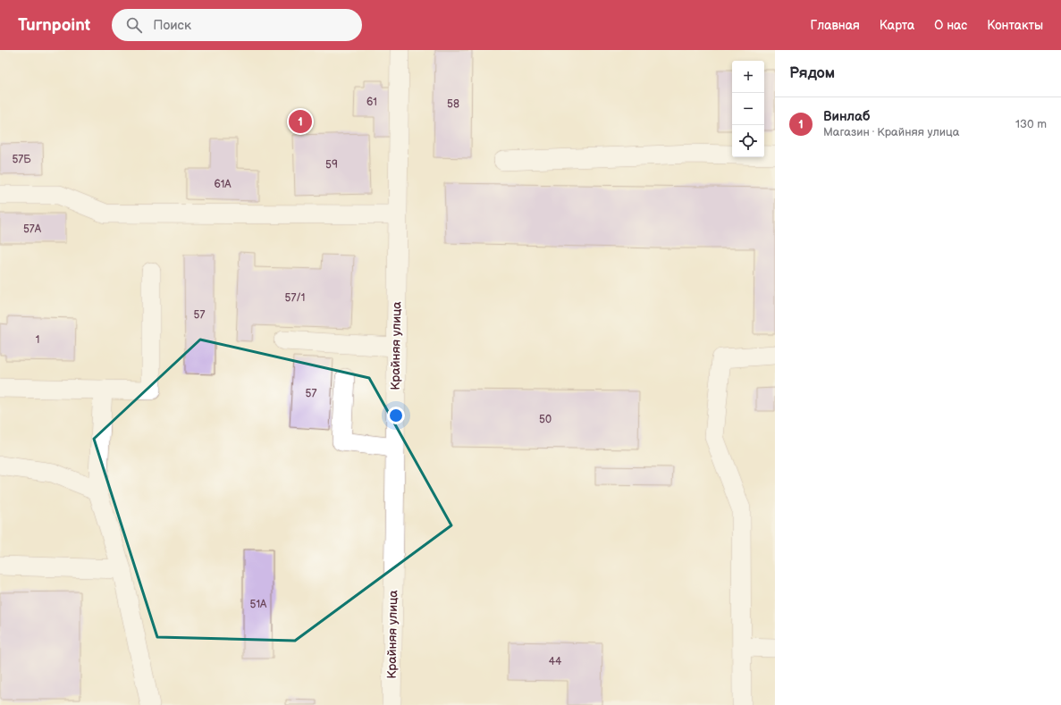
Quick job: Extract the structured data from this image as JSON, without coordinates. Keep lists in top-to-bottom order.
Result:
{
  "streets": {
    "street": ["Крайняя улица"]
  },
  "house_numbers": [
    "61",
    "58",
    "57Б",
    "59",
    "61А",
    "57А",
    "57/1",
    "57",
    "1",
    "57",
    "50",
    "51А",
    "44"
  ],
  "page": {
    "header": "Turnpoint",
    "search": "Поиск",
    "nav": [
      "Главная",
      "Карта",
      "О нас",
      "Контакты"
    ],
    "heading": "Рядом",
    "map_buttons": ["+", "−"],
    "list": [
      {
        "mark": "1",
        "name": "Винлаб",
        "note": "Магазин · Крайняя улица",
        "value": "130 m"
      }
    ],
    "pins": "1"
  }
}
